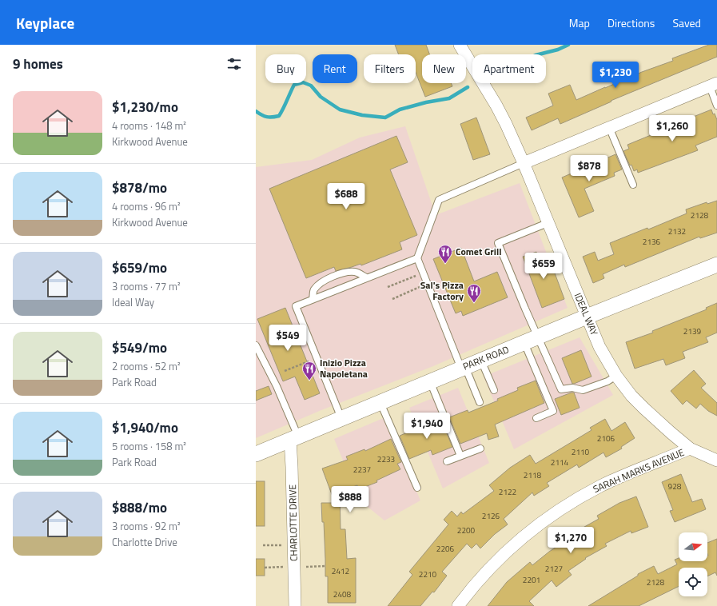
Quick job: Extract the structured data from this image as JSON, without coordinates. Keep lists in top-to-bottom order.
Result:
{
  "streets": {
    "street": [
      "IDEAL WAY",
      "PARK ROAD",
      "SARAH MARKS AVENUE",
      "CHARLOTTE DRIVE"
    ]
  },
  "crossings": [
    ["IDEAL WAY", "PARK ROAD"],
    ["IDEAL WAY", "SARAH MARKS AVENUE"],
    ["PARK ROAD", "CHARLOTTE DRIVE"]
  ],
  "places": {
    "restaurant": ["Comet Grill", "Sal's Pizza Factory", "Inizio Pizza Napoletana"]
  },
  "house_numbers": [
    "2128",
    "2132",
    "2136",
    "2139",
    "2106",
    "2110",
    "2233",
    "2114",
    "2237",
    "2118",
    "928",
    "2122",
    "2126",
    "2200",
    "2206",
    "2127",
    "2412",
    "2210",
    "2201",
    "2128",
    "2408"
  ],
  "north": "right",
  "page": {
    "header": "Keyplace",
    "nav": ["Map", "Directions", "Saved"],
    "heading": "9 homes",
    "chip": [
      "Buy",
      "Rent",
      "Filters",
      "New",
      "Apartment"
    ],
    "price": [
      "$1,230",
      "$1,260",
      "$878",
      "$688",
      "$659",
      "$549",
      "$1,940",
      "$888",
      "$1,270"
    ],
    "list": [
      {
        "name": "$1,230/mo",
        "note": "4 rooms · 148 m² · Kirkwood Avenue"
      },
      {
        "name": "$878/mo",
        "note": "4 rooms · 96 m² · Kirkwood Avenue"
      },
      {
        "name": "$659/mo",
        "note": "3 rooms · 77 m² · Ideal Way"
      },
      {
        "name": "$549/mo",
        "note": "2 rooms · 52 m² · Park Road"
      },
      {
        "name": "$1,940/mo",
        "note": "5 rooms · 158 m² · Park Road"
      },
      {
        "name": "$888/mo",
        "note": "3 rooms · 92 m² · Charlotte Drive"
      }
    ]
  }
}
